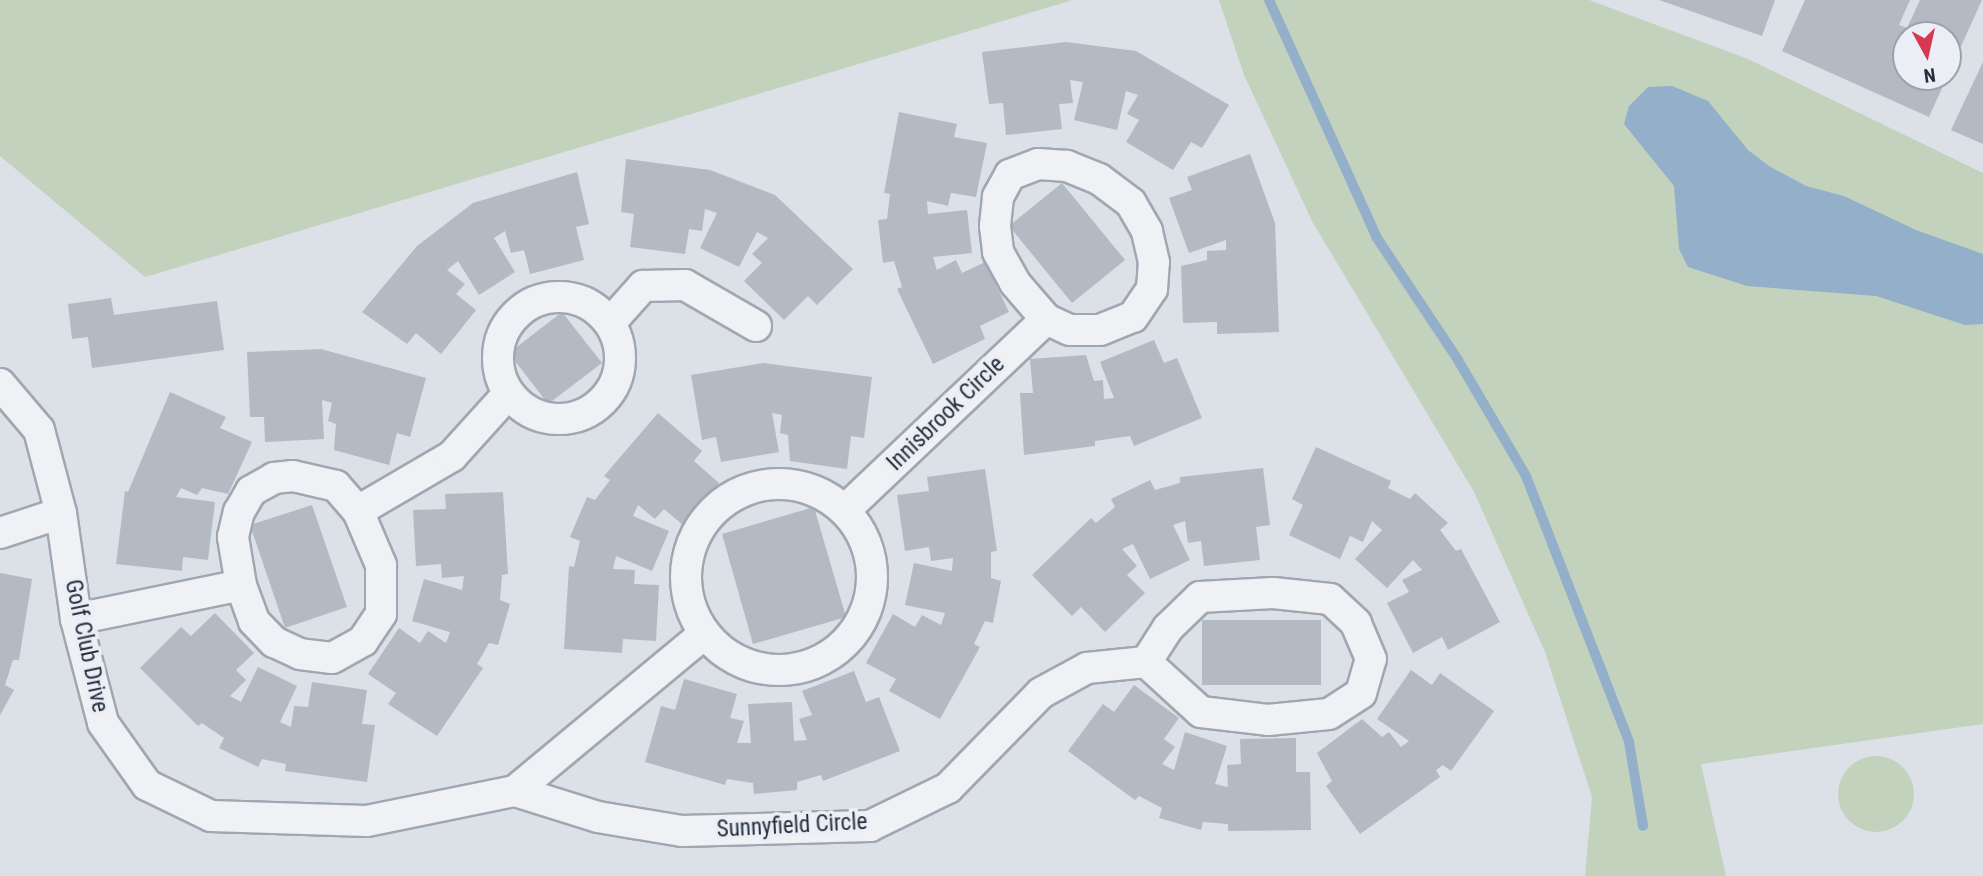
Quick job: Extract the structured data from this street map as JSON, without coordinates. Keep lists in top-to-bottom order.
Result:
{
  "streets": {
    "street": ["Innisbrook Circle", "Golf Club Drive", "Sunnyfield Circle"]
  },
  "crossings": [
    ["Golf Club Drive", "Sunnyfield Circle"]
  ],
  "north": "bottom"
}
